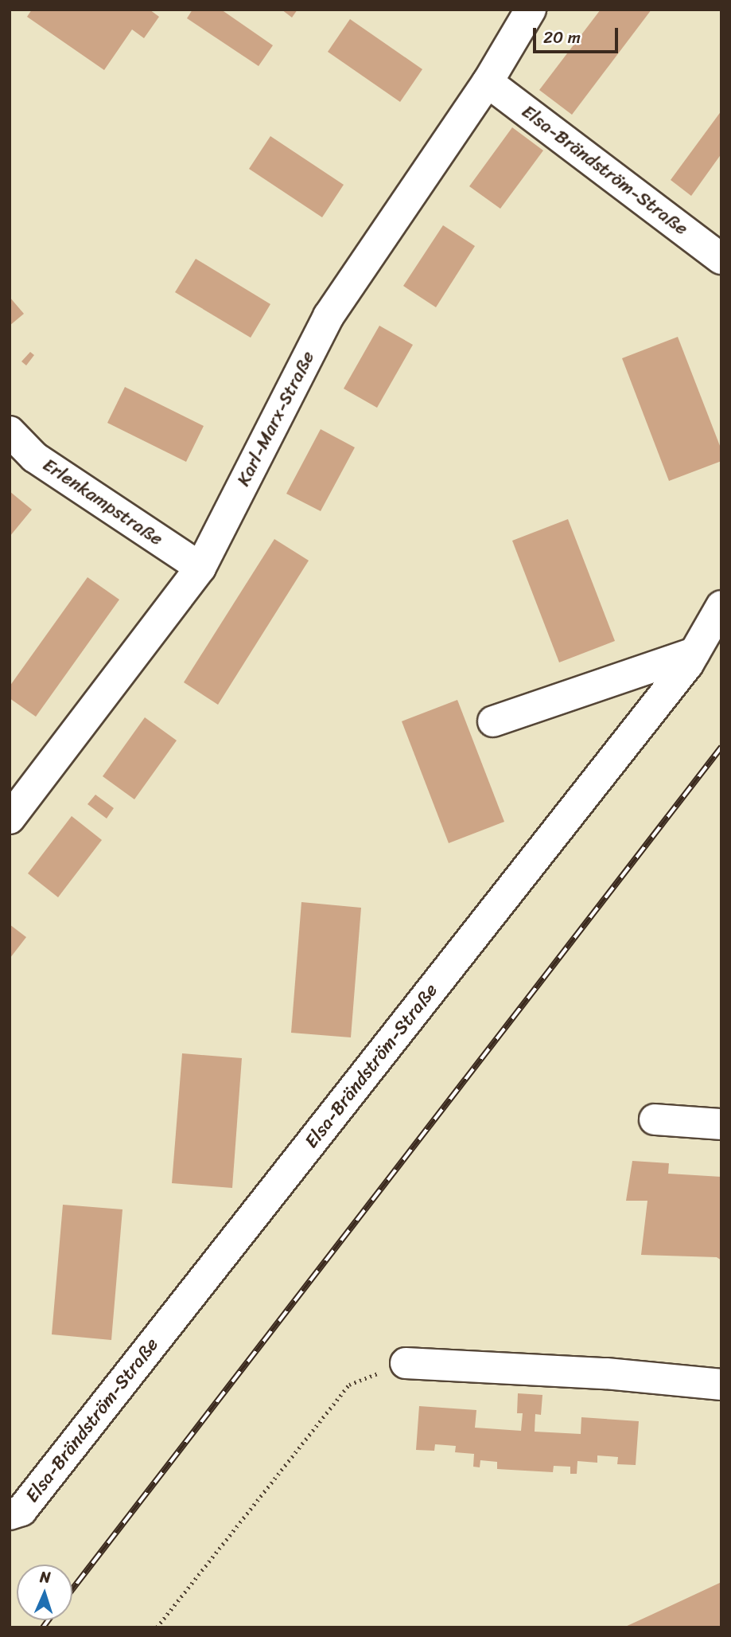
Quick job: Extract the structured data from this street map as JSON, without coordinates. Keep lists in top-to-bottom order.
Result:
{
  "streets": {
    "street": ["Elsa-Brändström-Straße", "Karl-Marx-Straße", "Erlenkampstraße"]
  },
  "crossings": [
    ["Elsa-Brändström-Straße", "Karl-Marx-Straße"],
    ["Karl-Marx-Straße", "Erlenkampstraße"]
  ],
  "scale_bar": "20 m",
  "north": "top"
}
